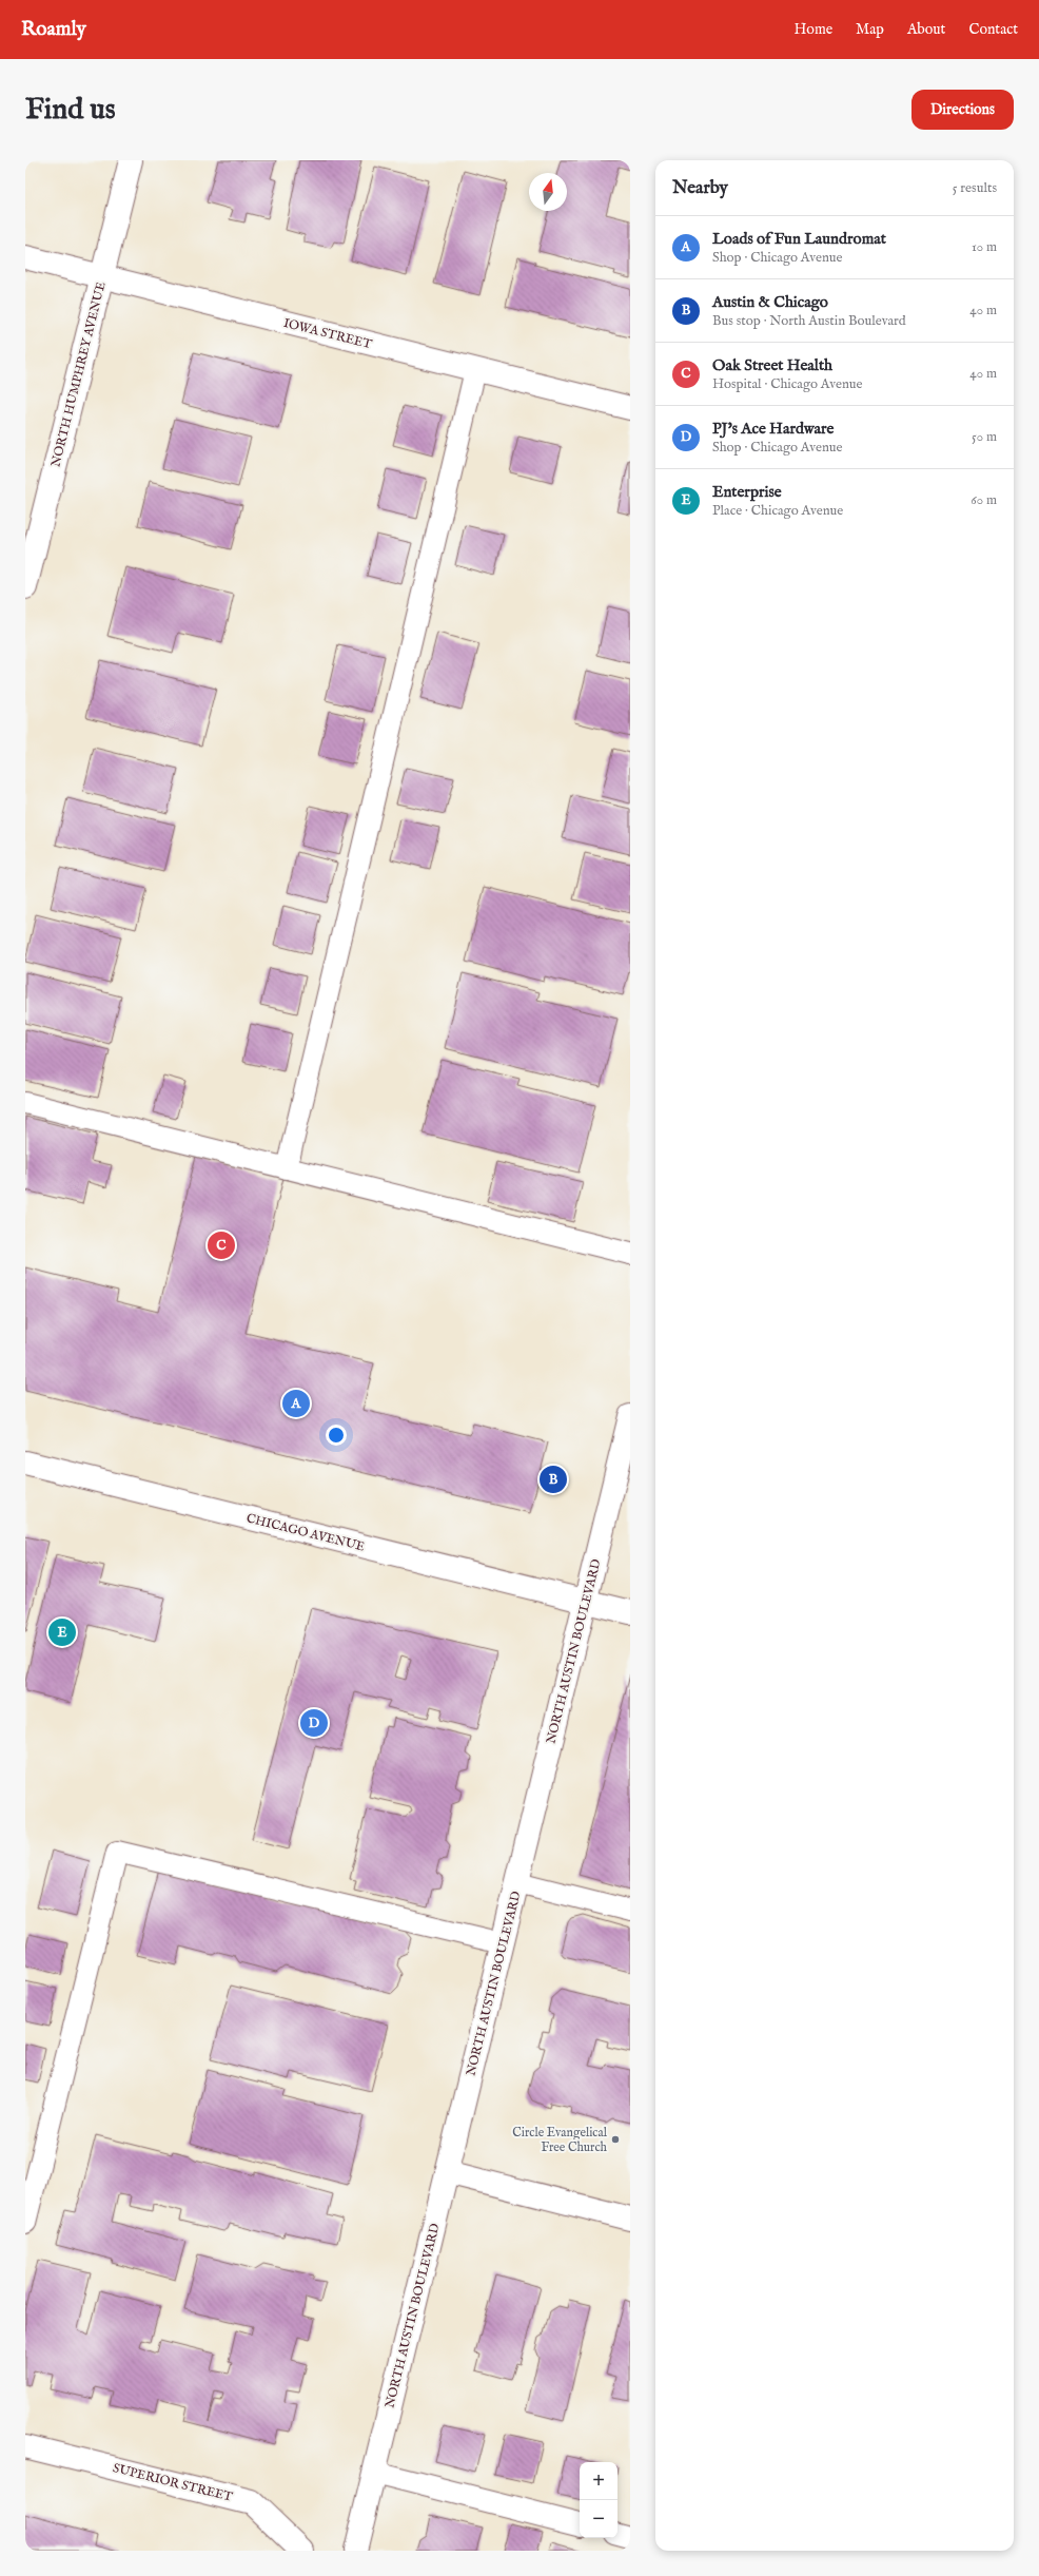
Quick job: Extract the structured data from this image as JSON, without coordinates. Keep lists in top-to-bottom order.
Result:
{
  "streets": {
    "street": [
      "IOWA STREET",
      "NORTH HUMPHREY AVENUE",
      "CHICAGO AVENUE",
      "NORTH AUSTIN BOULEVARD",
      "SUPERIOR STREET"
    ]
  },
  "crossings": [
    ["IOWA STREET", "NORTH HUMPHREY AVENUE"],
    ["CHICAGO AVENUE", "NORTH AUSTIN BOULEVARD"]
  ],
  "places": ["Circle Evangelical Free Church"],
  "north": "top",
  "page": {
    "header": "Roamly",
    "nav": [
      "Home",
      "Map",
      "About",
      "Contact"
    ],
    "buttons": "Directions",
    "title": "Find us",
    "heading": ["Nearby", "5 results"],
    "list": [
      {
        "mark": "A",
        "name": "Loads of Fun Laundromat",
        "note": "Shop · Chicago Avenue",
        "value": "10 m"
      },
      {
        "mark": "B",
        "name": "Austin & Chicago",
        "note": "Bus stop · North Austin Boulevard",
        "value": "40 m"
      },
      {
        "mark": "C",
        "name": "Oak Street Health",
        "note": "Hospital · Chicago Avenue",
        "value": "40 m"
      },
      {
        "mark": "D",
        "name": "PJ's Ace Hardware",
        "note": "Shop · Chicago Avenue",
        "value": "50 m"
      },
      {
        "mark": "E",
        "name": "Enterprise",
        "note": "Place · Chicago Avenue",
        "value": "60 m"
      }
    ],
    "pins": [
      "C",
      "A",
      "B",
      "E",
      "D"
    ],
    "map_buttons": ["+", "−"]
  }
}
